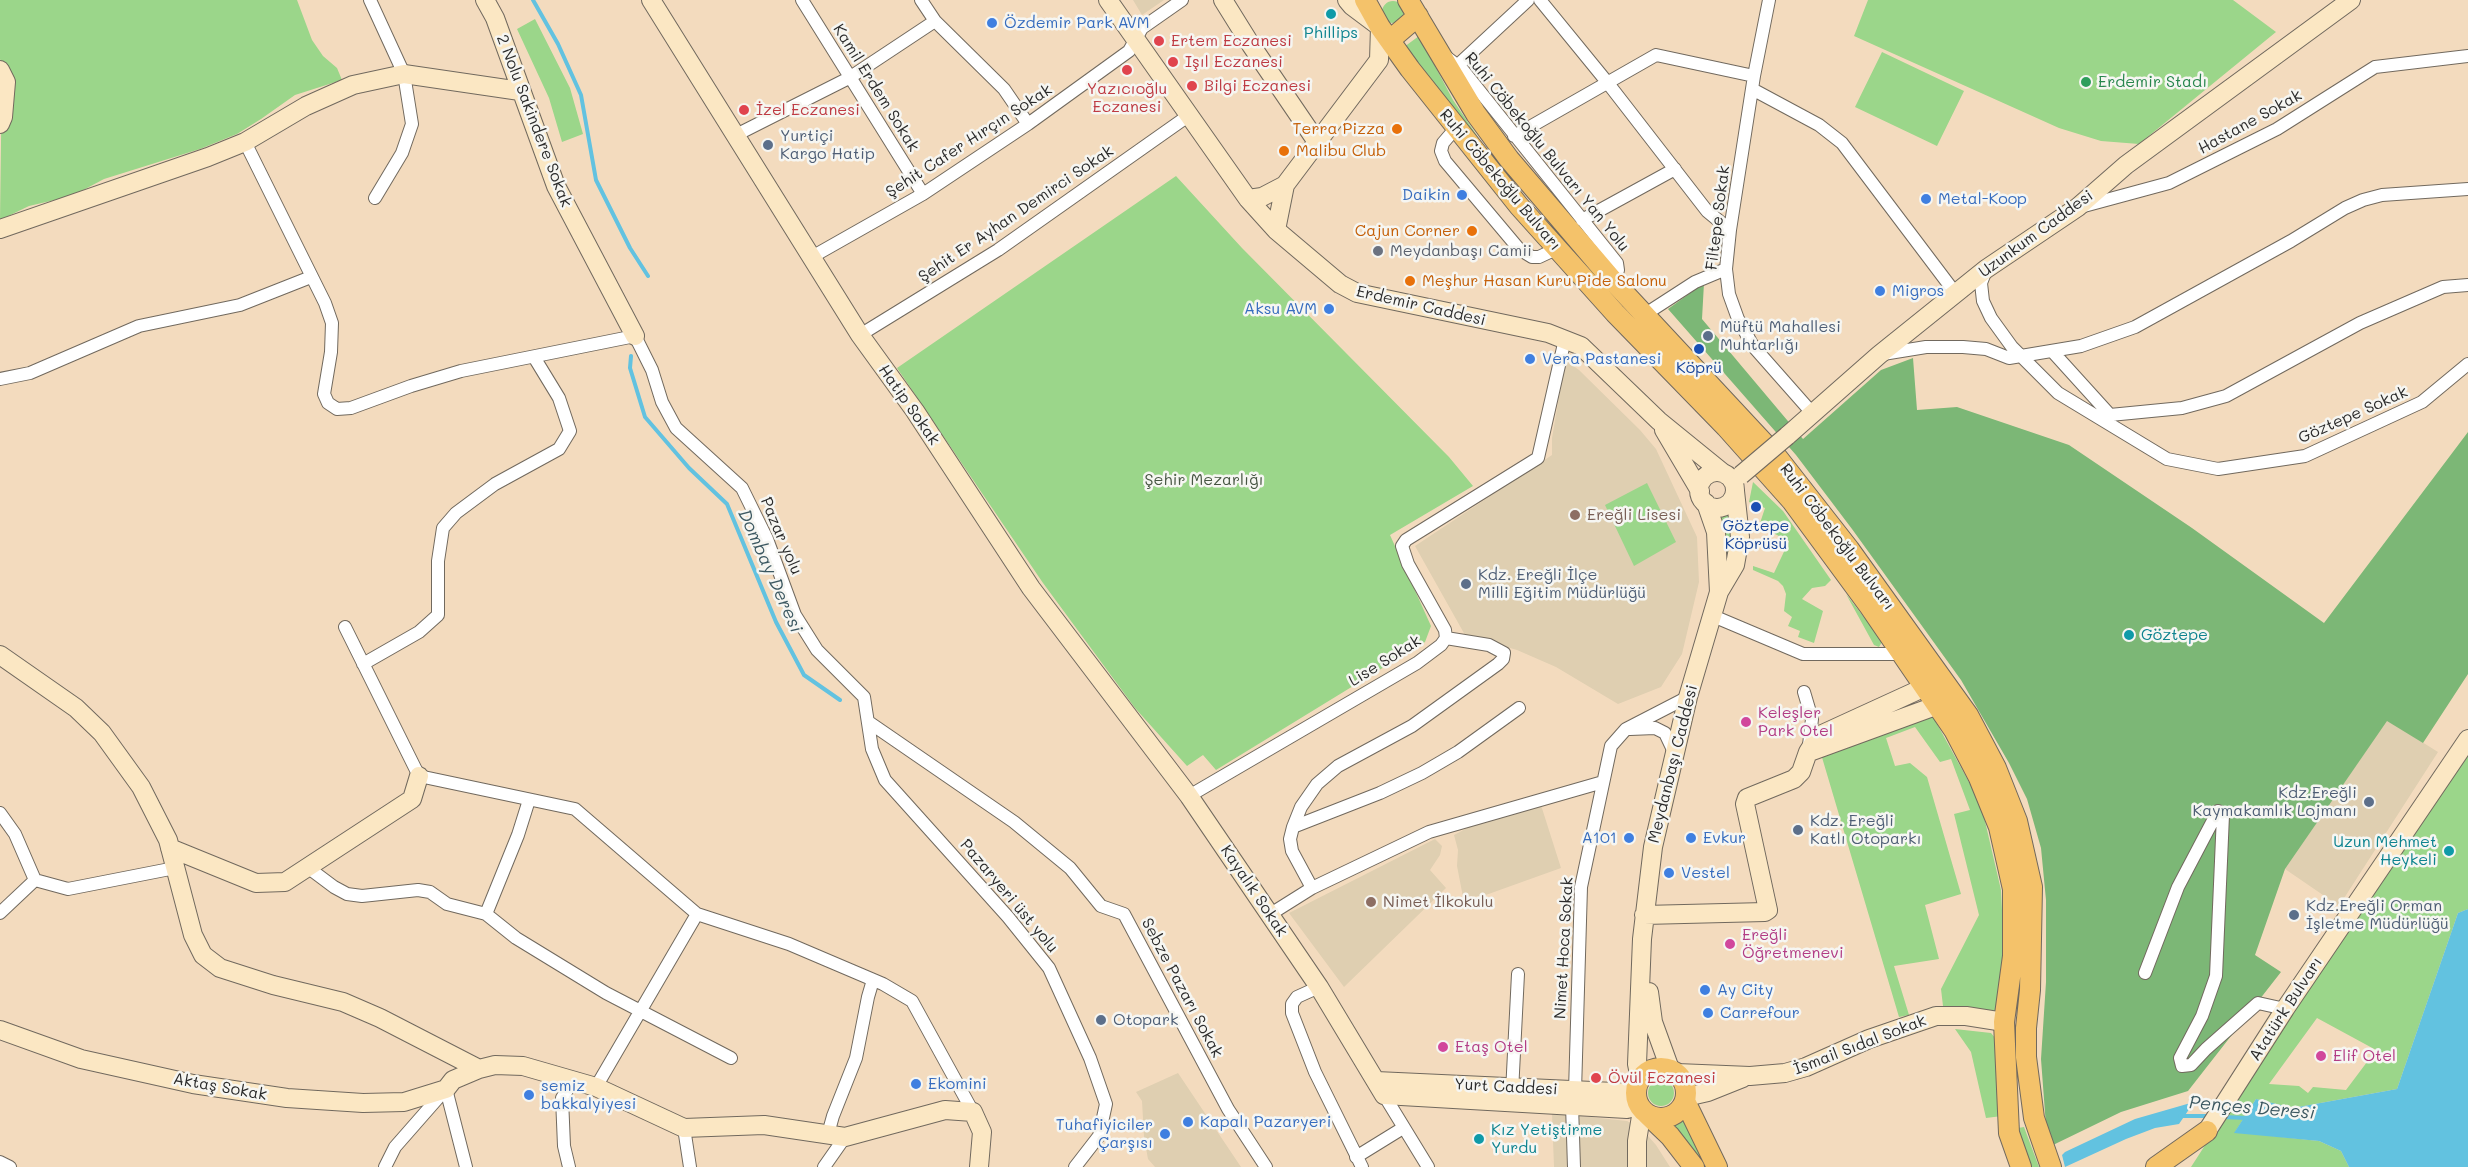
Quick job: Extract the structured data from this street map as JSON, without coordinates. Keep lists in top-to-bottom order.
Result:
{
  "streets": {
    "main road": ["Ruhi Cöbekoğlu Bulvarı", "Atatürk Bulvarı"],
    "street": [
      "Kamil Erdem Sokak",
      "2 Nolu Sakindere Sokak",
      "Hastane Sokak",
      "Şehit Cafer Hırçın Sokak",
      "Ruhi Cöbekoğlu Bulvarı Yan Yolu",
      "Şehit Er Ayhan Demirci Sokak",
      "Filtepe Sokak",
      "Uzunkum Caddesi",
      "Erdemir Caddesi",
      "Hatip Sokak",
      "Göztepe Sokak",
      "Pazar yolu",
      "Lise Sokak",
      "Meydanbaşı Caddesi",
      "Kayalık Sokak",
      "Pazaryeri üst yolu",
      "Nimet Hoca Sokak",
      "Sebze Pazarı Sokak",
      "İsmail Sıdal Sokak",
      "Aktaş Sokak",
      "Yurt Caddesi"
    ]
  },
  "crossings": [
    ["Kamil Erdem Sokak", "Şehit Cafer Hırçın Sokak"],
    ["2 Nolu Sakindere Sokak", "Pazar yolu"],
    ["Hastane Sokak", "Uzunkum Caddesi"],
    ["Şehit Cafer Hırçın Sokak", "Erdemir Caddesi"],
    ["Şehit Cafer Hırçın Sokak", "Hatip Sokak"],
    ["Ruhi Cöbekoğlu Bulvarı Yan Yolu", "Ruhi Cöbekoğlu Bulvarı"],
    ["Ruhi Cöbekoğlu Bulvarı", "İsmail Sıdal Sokak"],
    ["Şehit Er Ayhan Demirci Sokak", "Erdemir Caddesi"],
    ["Şehit Er Ayhan Demirci Sokak", "Hatip Sokak"],
    ["Filtepe Sokak", "Uzunkum Caddesi"],
    ["Uzunkum Caddesi", "Erdemir Caddesi"],
    ["Uzunkum Caddesi", "Göztepe Sokak"],
    ["Uzunkum Caddesi", "Meydanbaşı Caddesi"],
    ["Erdemir Caddesi", "Lise Sokak"],
    ["Erdemir Caddesi", "Meydanbaşı Caddesi"],
    ["Hatip Sokak", "Lise Sokak"],
    ["Hatip Sokak", "Kayalık Sokak"],
    ["Pazar yolu", "Pazaryeri üst yolu"],
    ["Pazar yolu", "Sebze Pazarı Sokak"],
    ["Lise Sokak", "Kayalık Sokak"],
    ["Meydanbaşı Caddesi", "Nimet Hoca Sokak"],
    ["Meydanbaşı Caddesi", "İsmail Sıdal Sokak"],
    ["Meydanbaşı Caddesi", "Yurt Caddesi"],
    ["Kayalık Sokak", "Yurt Caddesi"],
    ["Pazaryeri üst yolu", "Sebze Pazarı Sokak"],
    ["Nimet Hoca Sokak", "Yurt Caddesi"],
    ["İsmail Sıdal Sokak", "Yurt Caddesi"]
  ],
  "water": ["Dombay Deresi", "Pençes Deresi"],
  "parks": ["Şehir Mezarlığı"],
  "places": [
    "Phillips",
    "Özdemir Park AVM",
    "Ertem Eczanesi",
    "Işıl Eczanesi",
    "Yazıcıoğlu Eczanesi",
    "Erdemir Stadı",
    "Bilgi Eczanesi",
    "İzel Eczanesi",
    "Terra Pizza",
    "Yurtiçi Kargo Hatip",
    "Malibu Club",
    "Daikin",
    "Metal-Koop",
    "Cajun Corner",
    "Meydanbaşı Camii",
    "Meşhur Hasan Kuru Pide Salonu",
    "Migros",
    "Aksu AVM",
    "Müftü Mahallesi Muhtarlığı",
    "Köprü",
    "Vera Pastanesi",
    "Göztepe Köprüsü",
    "Ereğli Lisesi",
    "Kdz. Ereğli İlçe Milli Eğitim Müdürlüğü",
    "Göztepe",
    "Keleşler Park Otel",
    "Kdz.Ereğli Kaymakamlık Lojmanı",
    "Kdz. Ereğli Katlı Otoparkı",
    "A101",
    "Evkur",
    "Uzun Mehmet Heykeli",
    "Vestel",
    "Nimet İlkokulu",
    "Kdz.Ereğli Orman İşletme Müdürlüğü",
    "Ereğli Öğretmenevi",
    "Ay City",
    "Carrefour",
    "Otopark",
    "Etaş Otel",
    "Elif Otel",
    "Övül Eczanesi",
    "Ekomini",
    "semiz bakkalyiyesi",
    "Kapalı Pazaryeri",
    "Tuhafiyiciler Çarşısı",
    "Kız Yetiştirme Yurdu"
  ]
}
